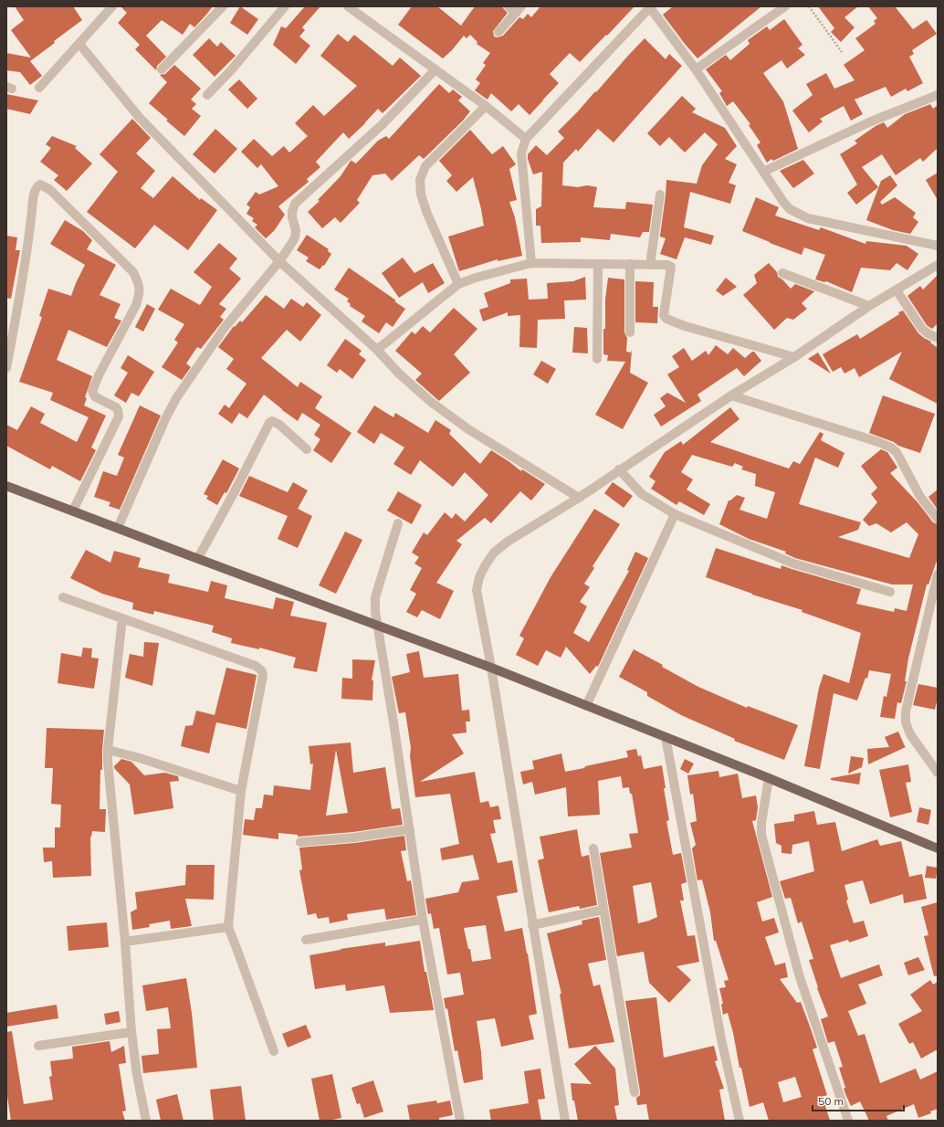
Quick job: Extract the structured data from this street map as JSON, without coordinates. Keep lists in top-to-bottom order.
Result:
{
  "scale_bar": "50 m"
}
